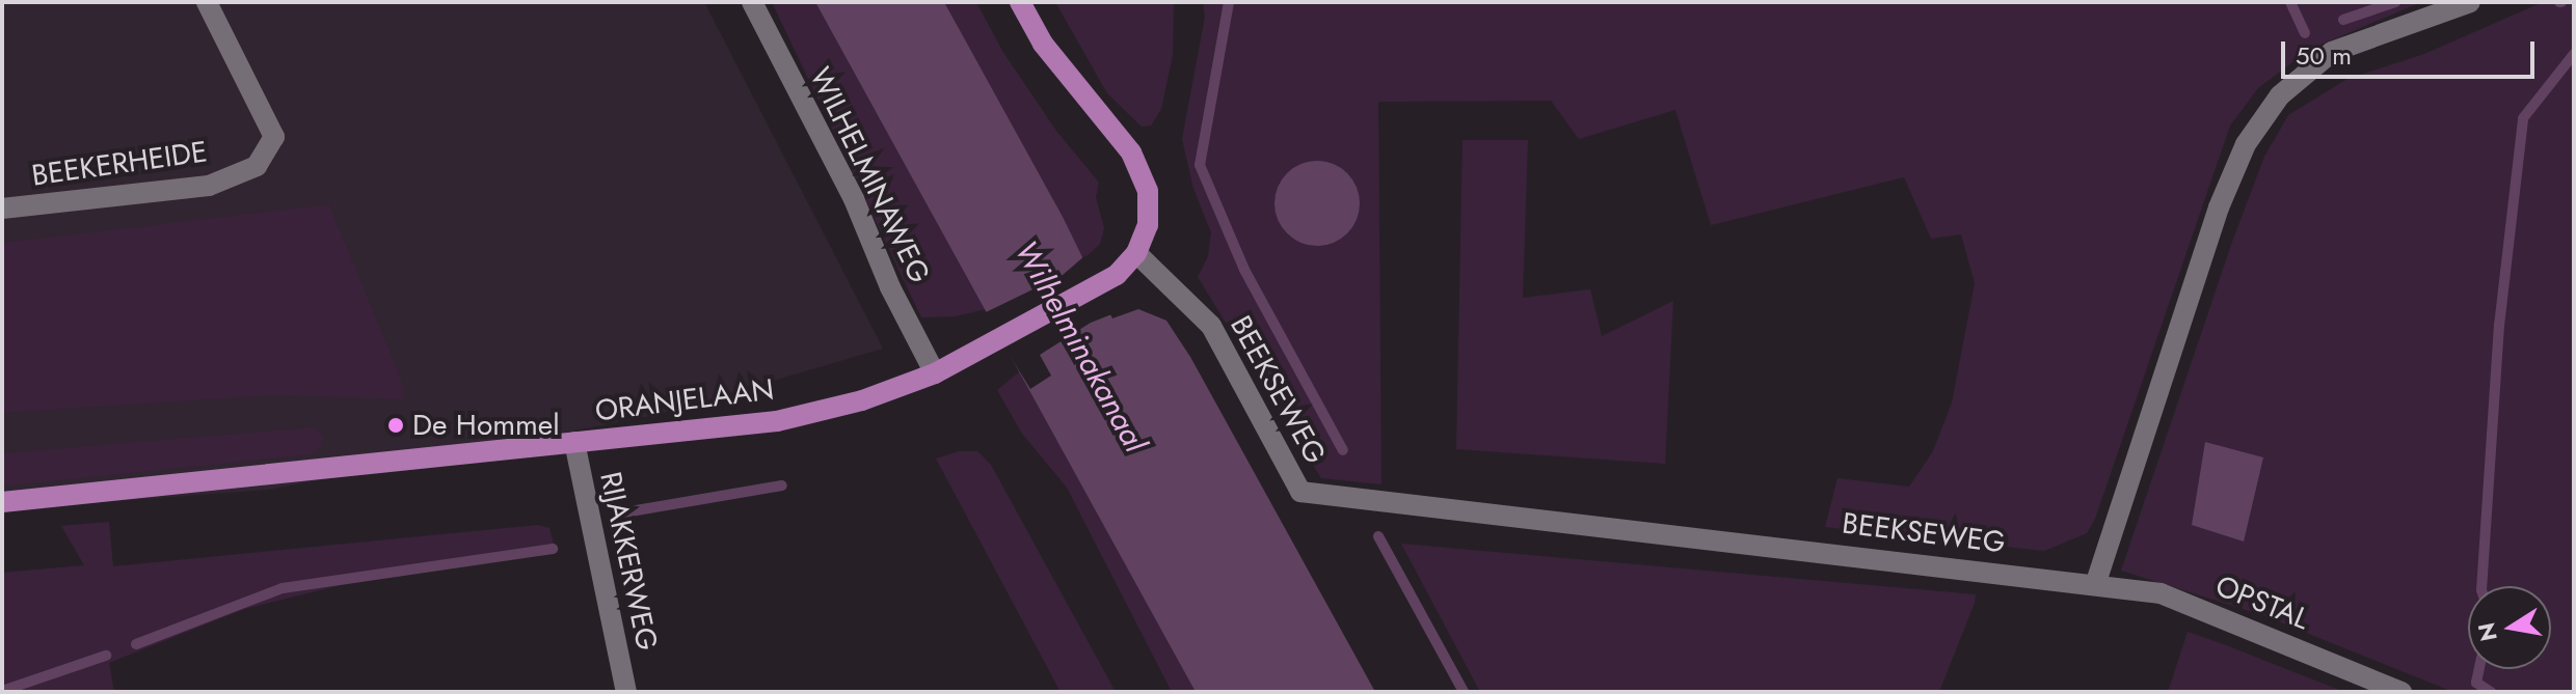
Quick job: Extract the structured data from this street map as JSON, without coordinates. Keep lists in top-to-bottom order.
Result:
{
  "streets": {
    "main road": ["ORANJELAAN"],
    "street": [
      "BEEKERHEIDE",
      "WILHELMINAWEG",
      "BEEKSEWEG",
      "RIJAKKERWEG",
      "OPSTAL"
    ]
  },
  "crossings": [
    ["WILHELMINAWEG", "ORANJELAAN"],
    ["BEEKSEWEG", "ORANJELAAN"],
    ["BEEKSEWEG", "OPSTAL"],
    ["ORANJELAAN", "RIJAKKERWEG"]
  ],
  "water": ["Wilhelminakanaal"],
  "places": ["De Hommel"],
  "scale_bar": "50 m",
  "north": "left"
}
